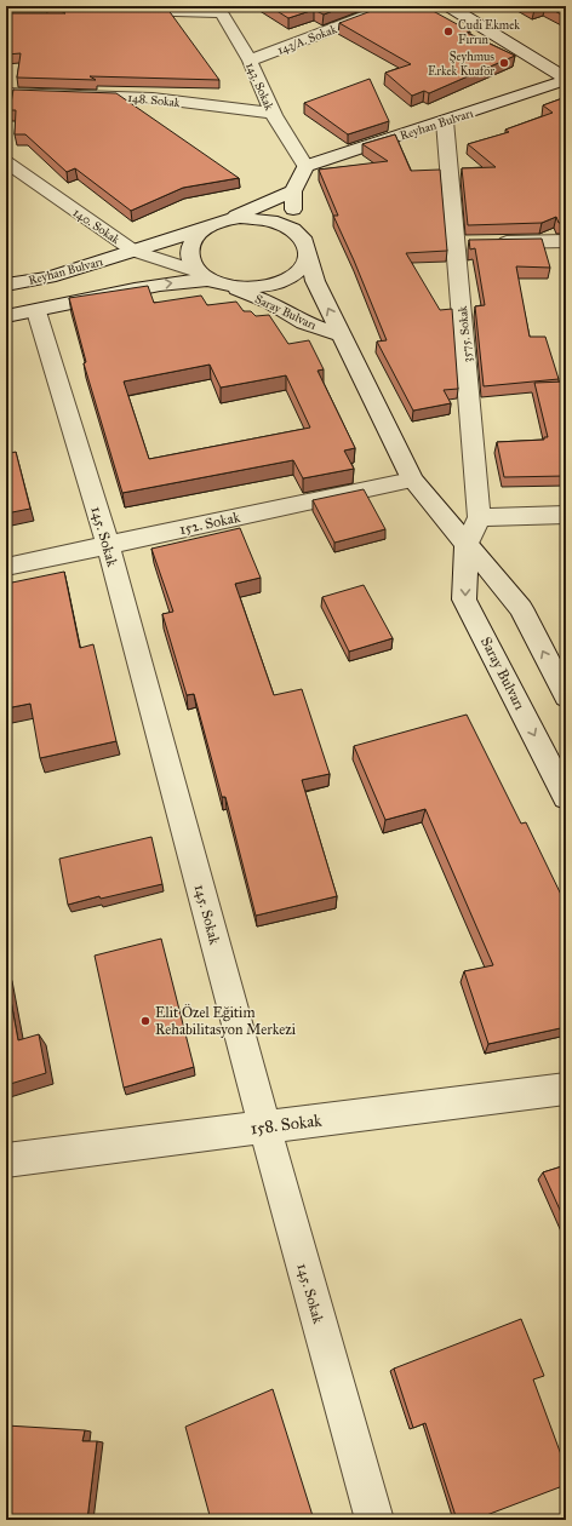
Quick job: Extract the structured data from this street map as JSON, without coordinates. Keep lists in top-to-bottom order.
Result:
{
  "streets": {
    "street": [
      "143/A. Sokak",
      "143. Sokak",
      "148. Sokak",
      "Reyhan Bulvarı",
      "140. Sokak",
      "Saray Bulvarı",
      "3575. Sokak",
      "152. Sokak",
      "145. Sokak",
      "158. Sokak"
    ]
  },
  "crossings": [
    ["143/A. Sokak", "143. Sokak"],
    ["143. Sokak", "148. Sokak"],
    ["143. Sokak", "Reyhan Bulvarı"],
    ["Reyhan Bulvarı", "140. Sokak"],
    ["Reyhan Bulvarı", "Saray Bulvarı"],
    ["Reyhan Bulvarı", "3575. Sokak"],
    ["140. Sokak", "Saray Bulvarı"],
    ["Saray Bulvarı", "3575. Sokak"],
    ["Saray Bulvarı", "152. Sokak"],
    ["152. Sokak", "145. Sokak"],
    ["145. Sokak", "158. Sokak"]
  ],
  "places": ["Cudi Ekmek Fırrın", "Şeyhmus Erkek Kuaför", "Elit Özel Eğitim Rehabilitasyon Merkezi"]
}
